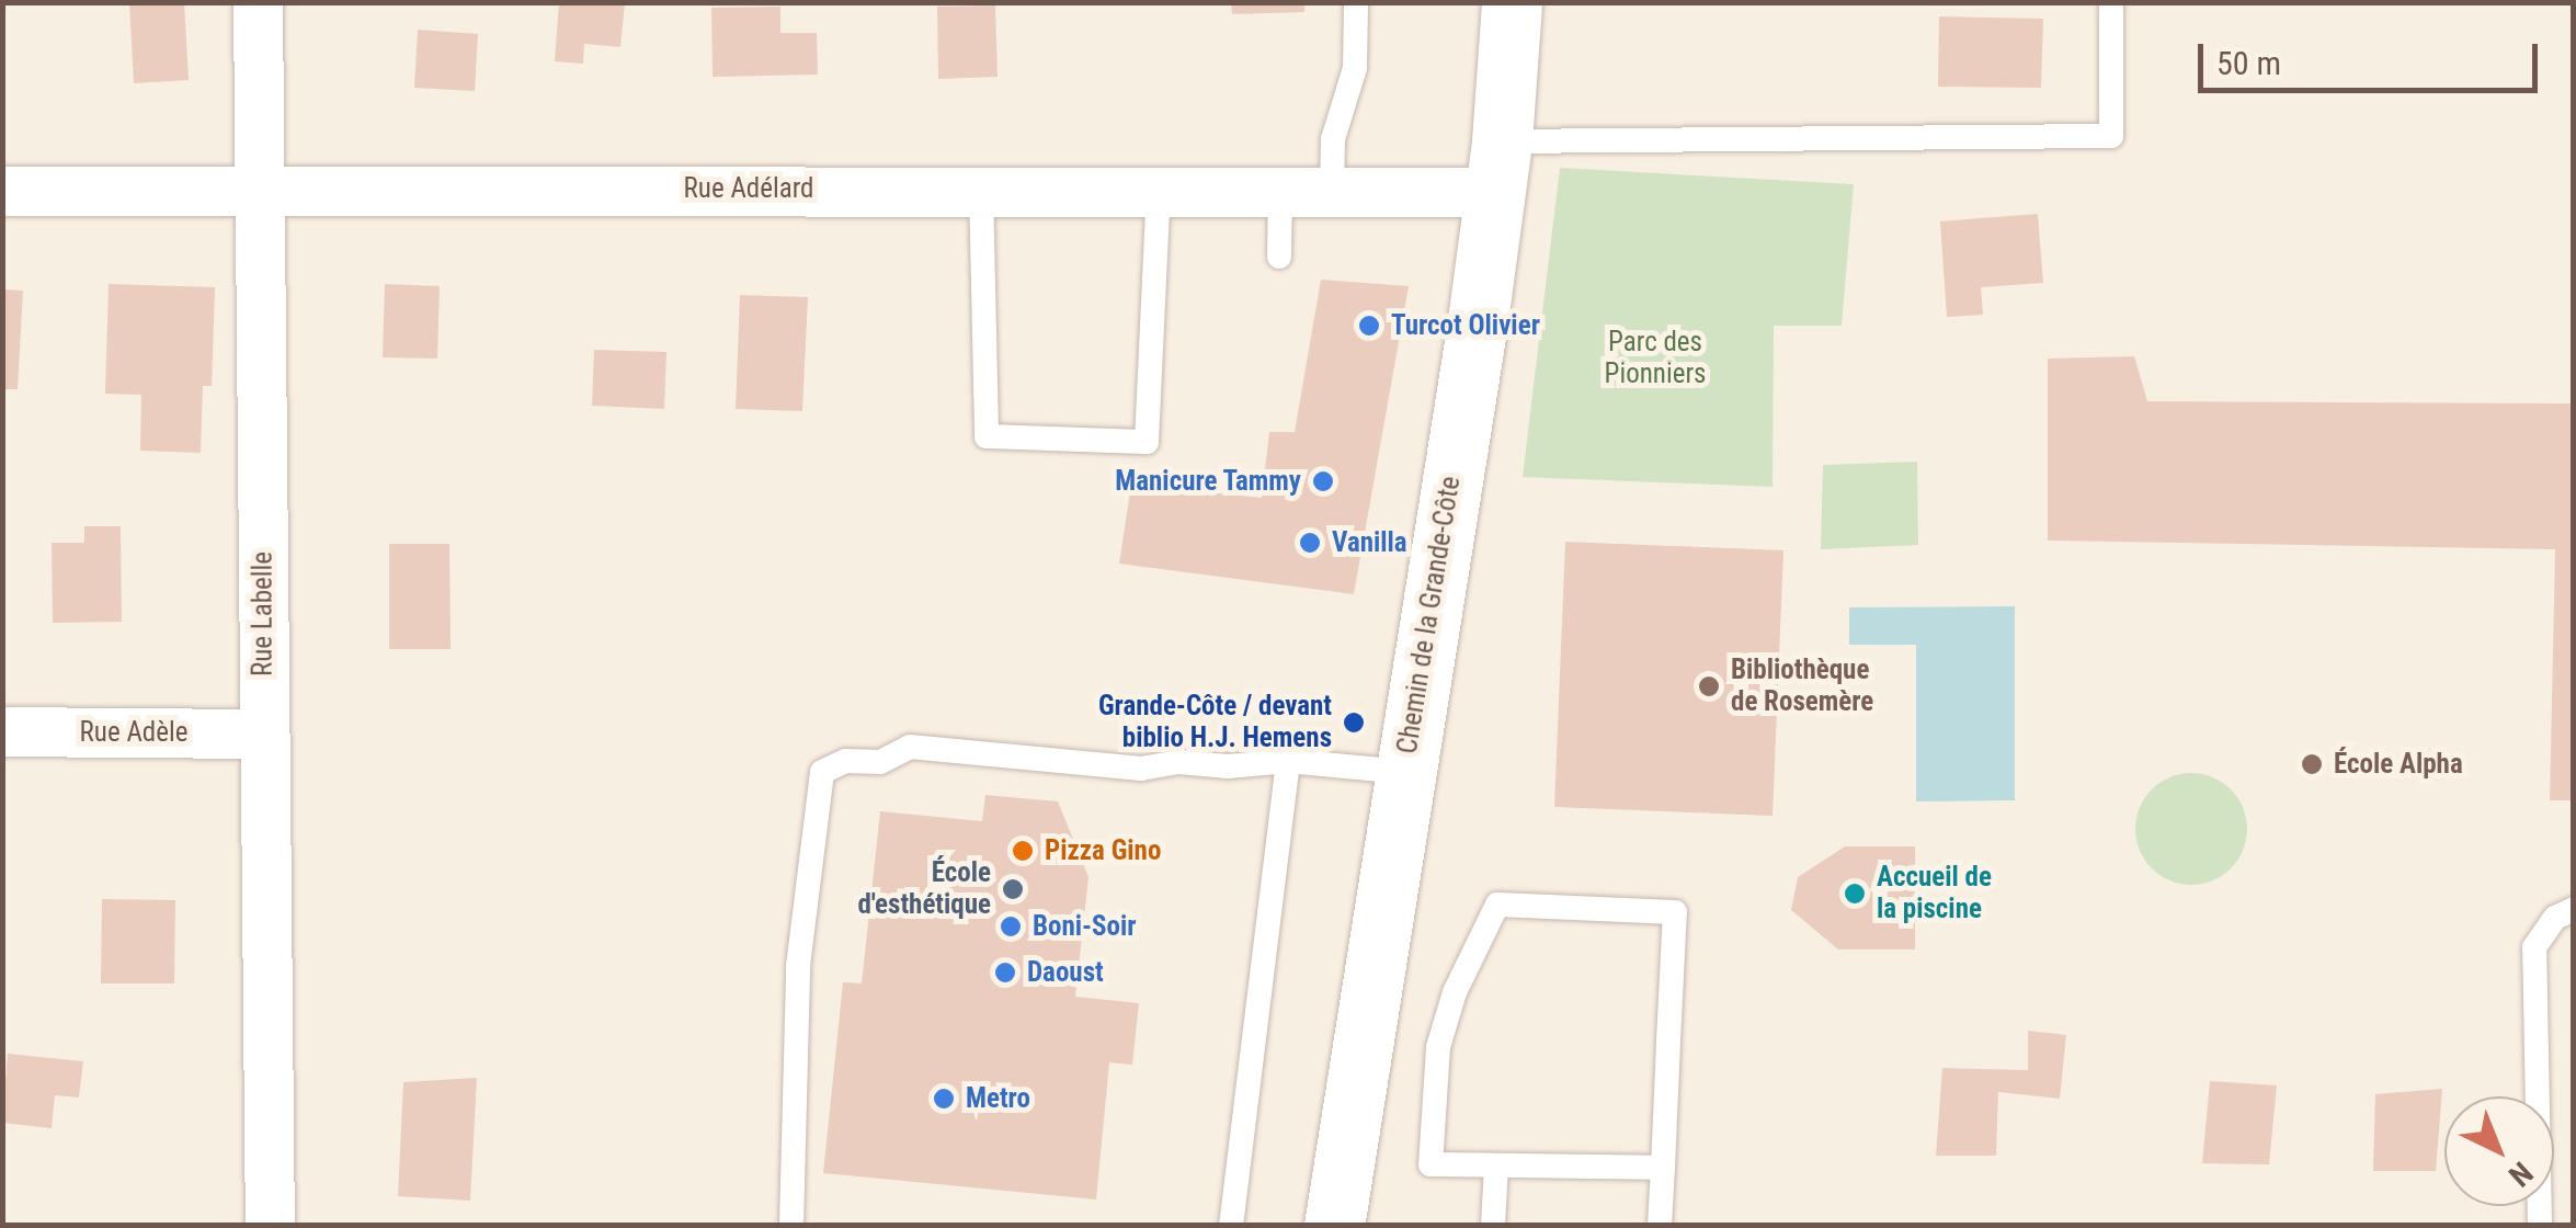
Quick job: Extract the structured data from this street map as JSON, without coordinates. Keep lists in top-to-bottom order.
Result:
{
  "streets": {
    "main road": ["Chemin de la Grande-Côte"],
    "street": ["Rue Adélard", "Rue Labelle", "Rue Adèle"]
  },
  "crossings": [
    ["Rue Adélard", "Rue Labelle"],
    ["Rue Adélard", "Chemin de la Grande-Côte"],
    ["Rue Labelle", "Rue Adèle"]
  ],
  "parks": ["Parc des Pionniers"],
  "places": [
    "Turcot Olivier",
    "Manicure Tammy",
    "Vanilla",
    "Bibliothèque de Rosemère",
    "Grande-Côte / devant biblio H.J. Hemens",
    "École Alpha",
    "Pizza Gino",
    "École d'esthétique",
    "Accueil de la piscine",
    "Boni-Soir",
    "Daoust",
    "Metro"
  ],
  "scale_bar": "50 m",
  "north": "bottom right"
}
